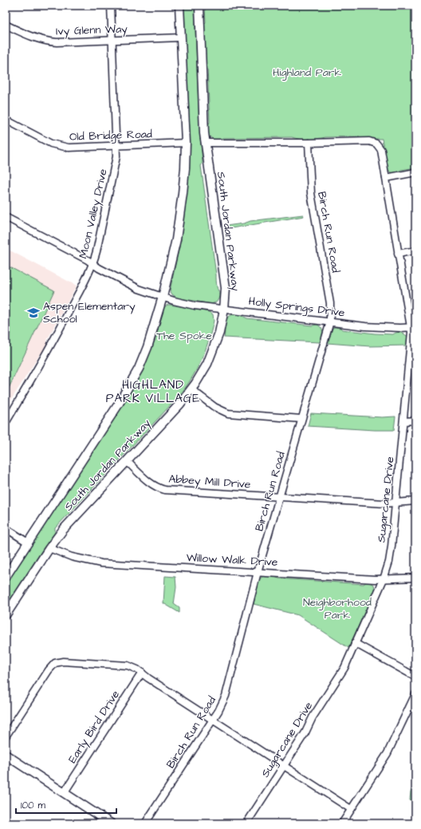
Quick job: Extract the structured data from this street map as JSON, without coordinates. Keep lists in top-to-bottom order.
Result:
{
  "streets": {
    "street": [
      "Ivy Glenn Way",
      "Old Bridge Road",
      "Moon Valley Drive",
      "South Jordan Parkway",
      "Birch Run Road",
      "Holly Springs Drive",
      "Abbey Mill Drive",
      "Sugarcane Drive",
      "Willow Walk Drive",
      "Early Bird Drive"
    ]
  },
  "crossings": [
    ["Ivy Glenn Way", "Moon Valley Drive"],
    ["Ivy Glenn Way", "South Jordan Parkway"],
    ["Old Bridge Road", "Moon Valley Drive"],
    ["Old Bridge Road", "South Jordan Parkway"],
    ["Moon Valley Drive", "Holly Springs Drive"],
    ["South Jordan Parkway", "Holly Springs Drive"],
    ["South Jordan Parkway", "Abbey Mill Drive"],
    ["South Jordan Parkway", "Willow Walk Drive"],
    ["Birch Run Road", "Holly Springs Drive"],
    ["Birch Run Road", "Abbey Mill Drive"],
    ["Birch Run Road", "Sugarcane Drive"],
    ["Birch Run Road", "Willow Walk Drive"],
    ["Holly Springs Drive", "Sugarcane Drive"],
    ["Abbey Mill Drive", "Sugarcane Drive"],
    ["Sugarcane Drive", "Willow Walk Drive"]
  ],
  "districts": ["HIGHLAND PARK VILLAGE"],
  "parks": ["Highland Park", "The Spoke", "Neighborhood Park"],
  "places": {
    "school or university": ["Aspen Elementary School"]
  },
  "scale_bar": "100 m"
}
